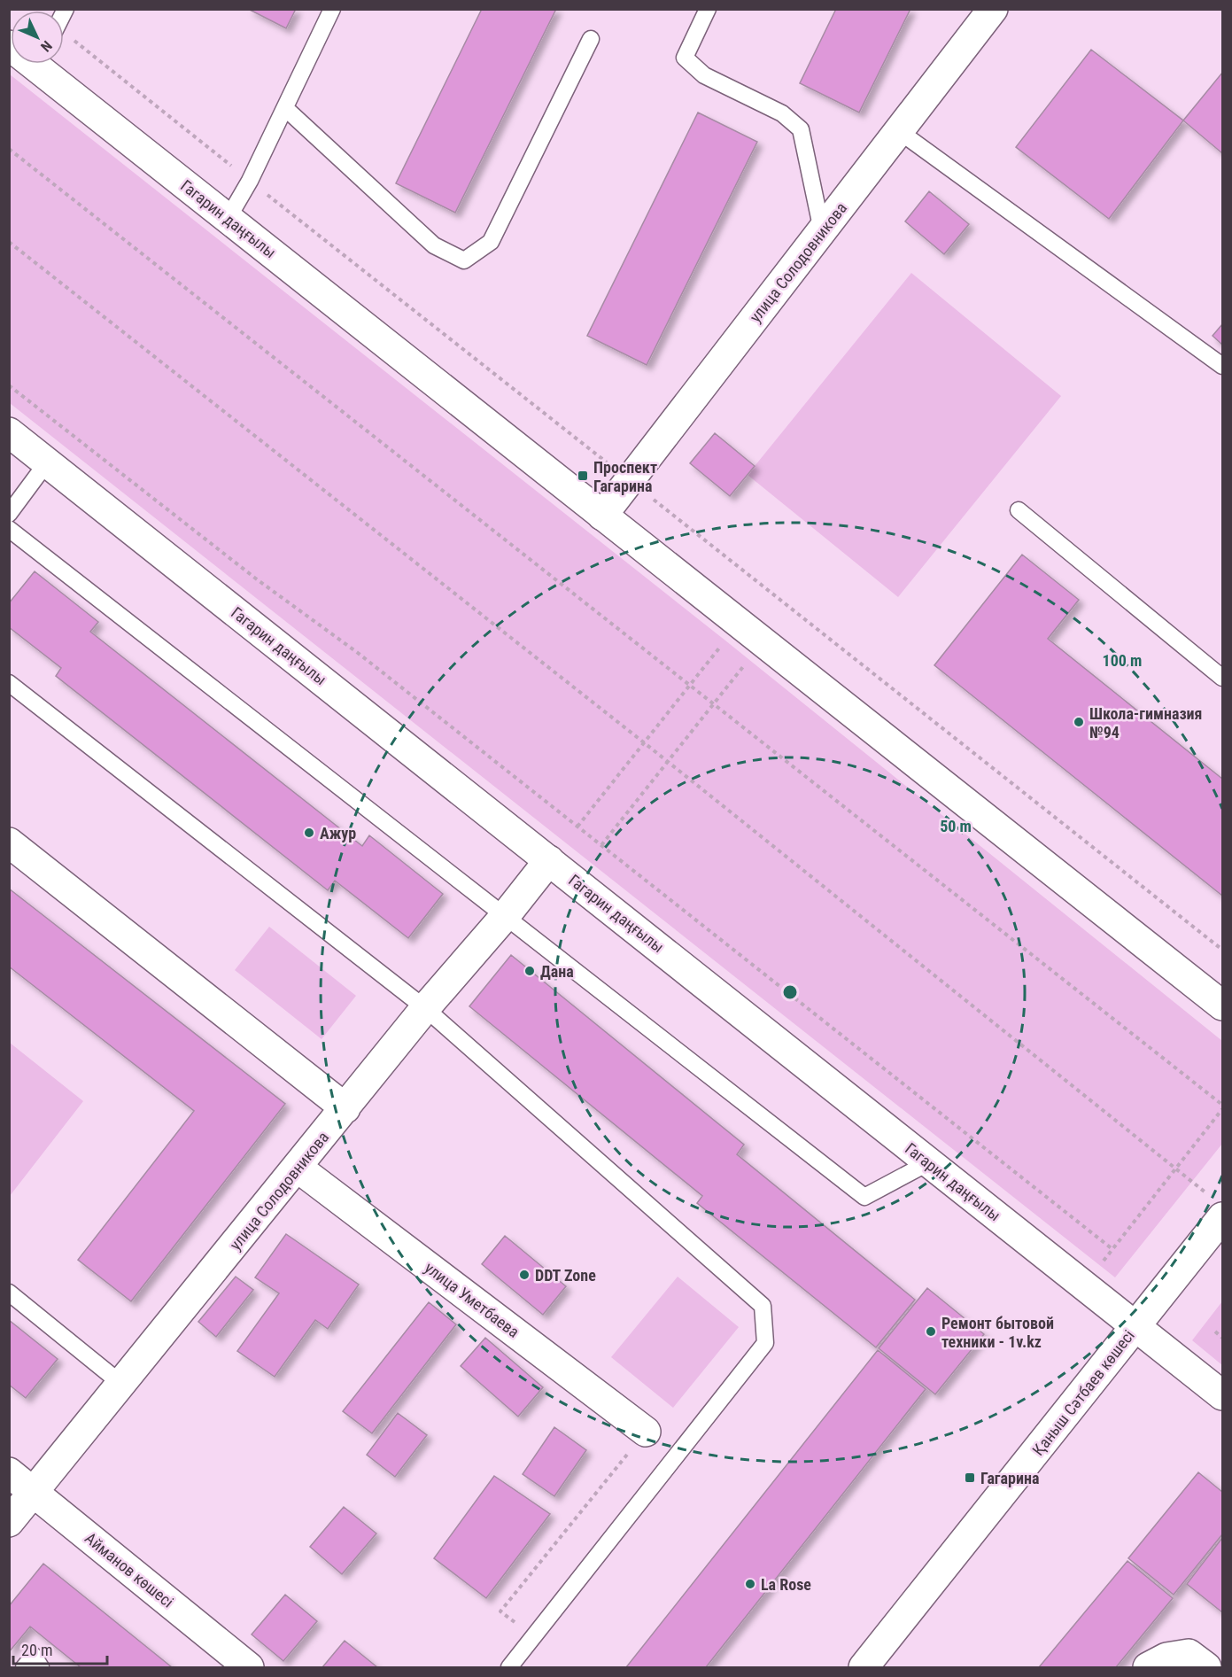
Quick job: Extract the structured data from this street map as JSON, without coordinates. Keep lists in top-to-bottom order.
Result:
{
  "streets": {
    "street": [
      "Гагарин даңғылы",
      "улица Солодовникова",
      "улица Уметбаева",
      "Қаныш Сәтбаев көшесі",
      "Айманов көшесі"
    ]
  },
  "crossings": [
    ["Гагарин даңғылы", "улица Солодовникова"],
    ["Гагарин даңғылы", "Қаныш Сәтбаев көшесі"],
    ["улица Солодовникова", "улица Уметбаева"],
    ["улица Солодовникова", "Айманов көшесі"]
  ],
  "places": {
    "transit": ["Проспект Гагарина", "Гагарина"],
    "other": [
      "Школа-гимназия №94",
      "Ажур",
      "Дана",
      "DDT Zone",
      "Ремонт бытовой техники - 1v.kz",
      "La Rose"
    ]
  },
  "scale_bar": "20 m",
  "north": "bottom right",
  "rings": ["100 m", "50 m"]
}
